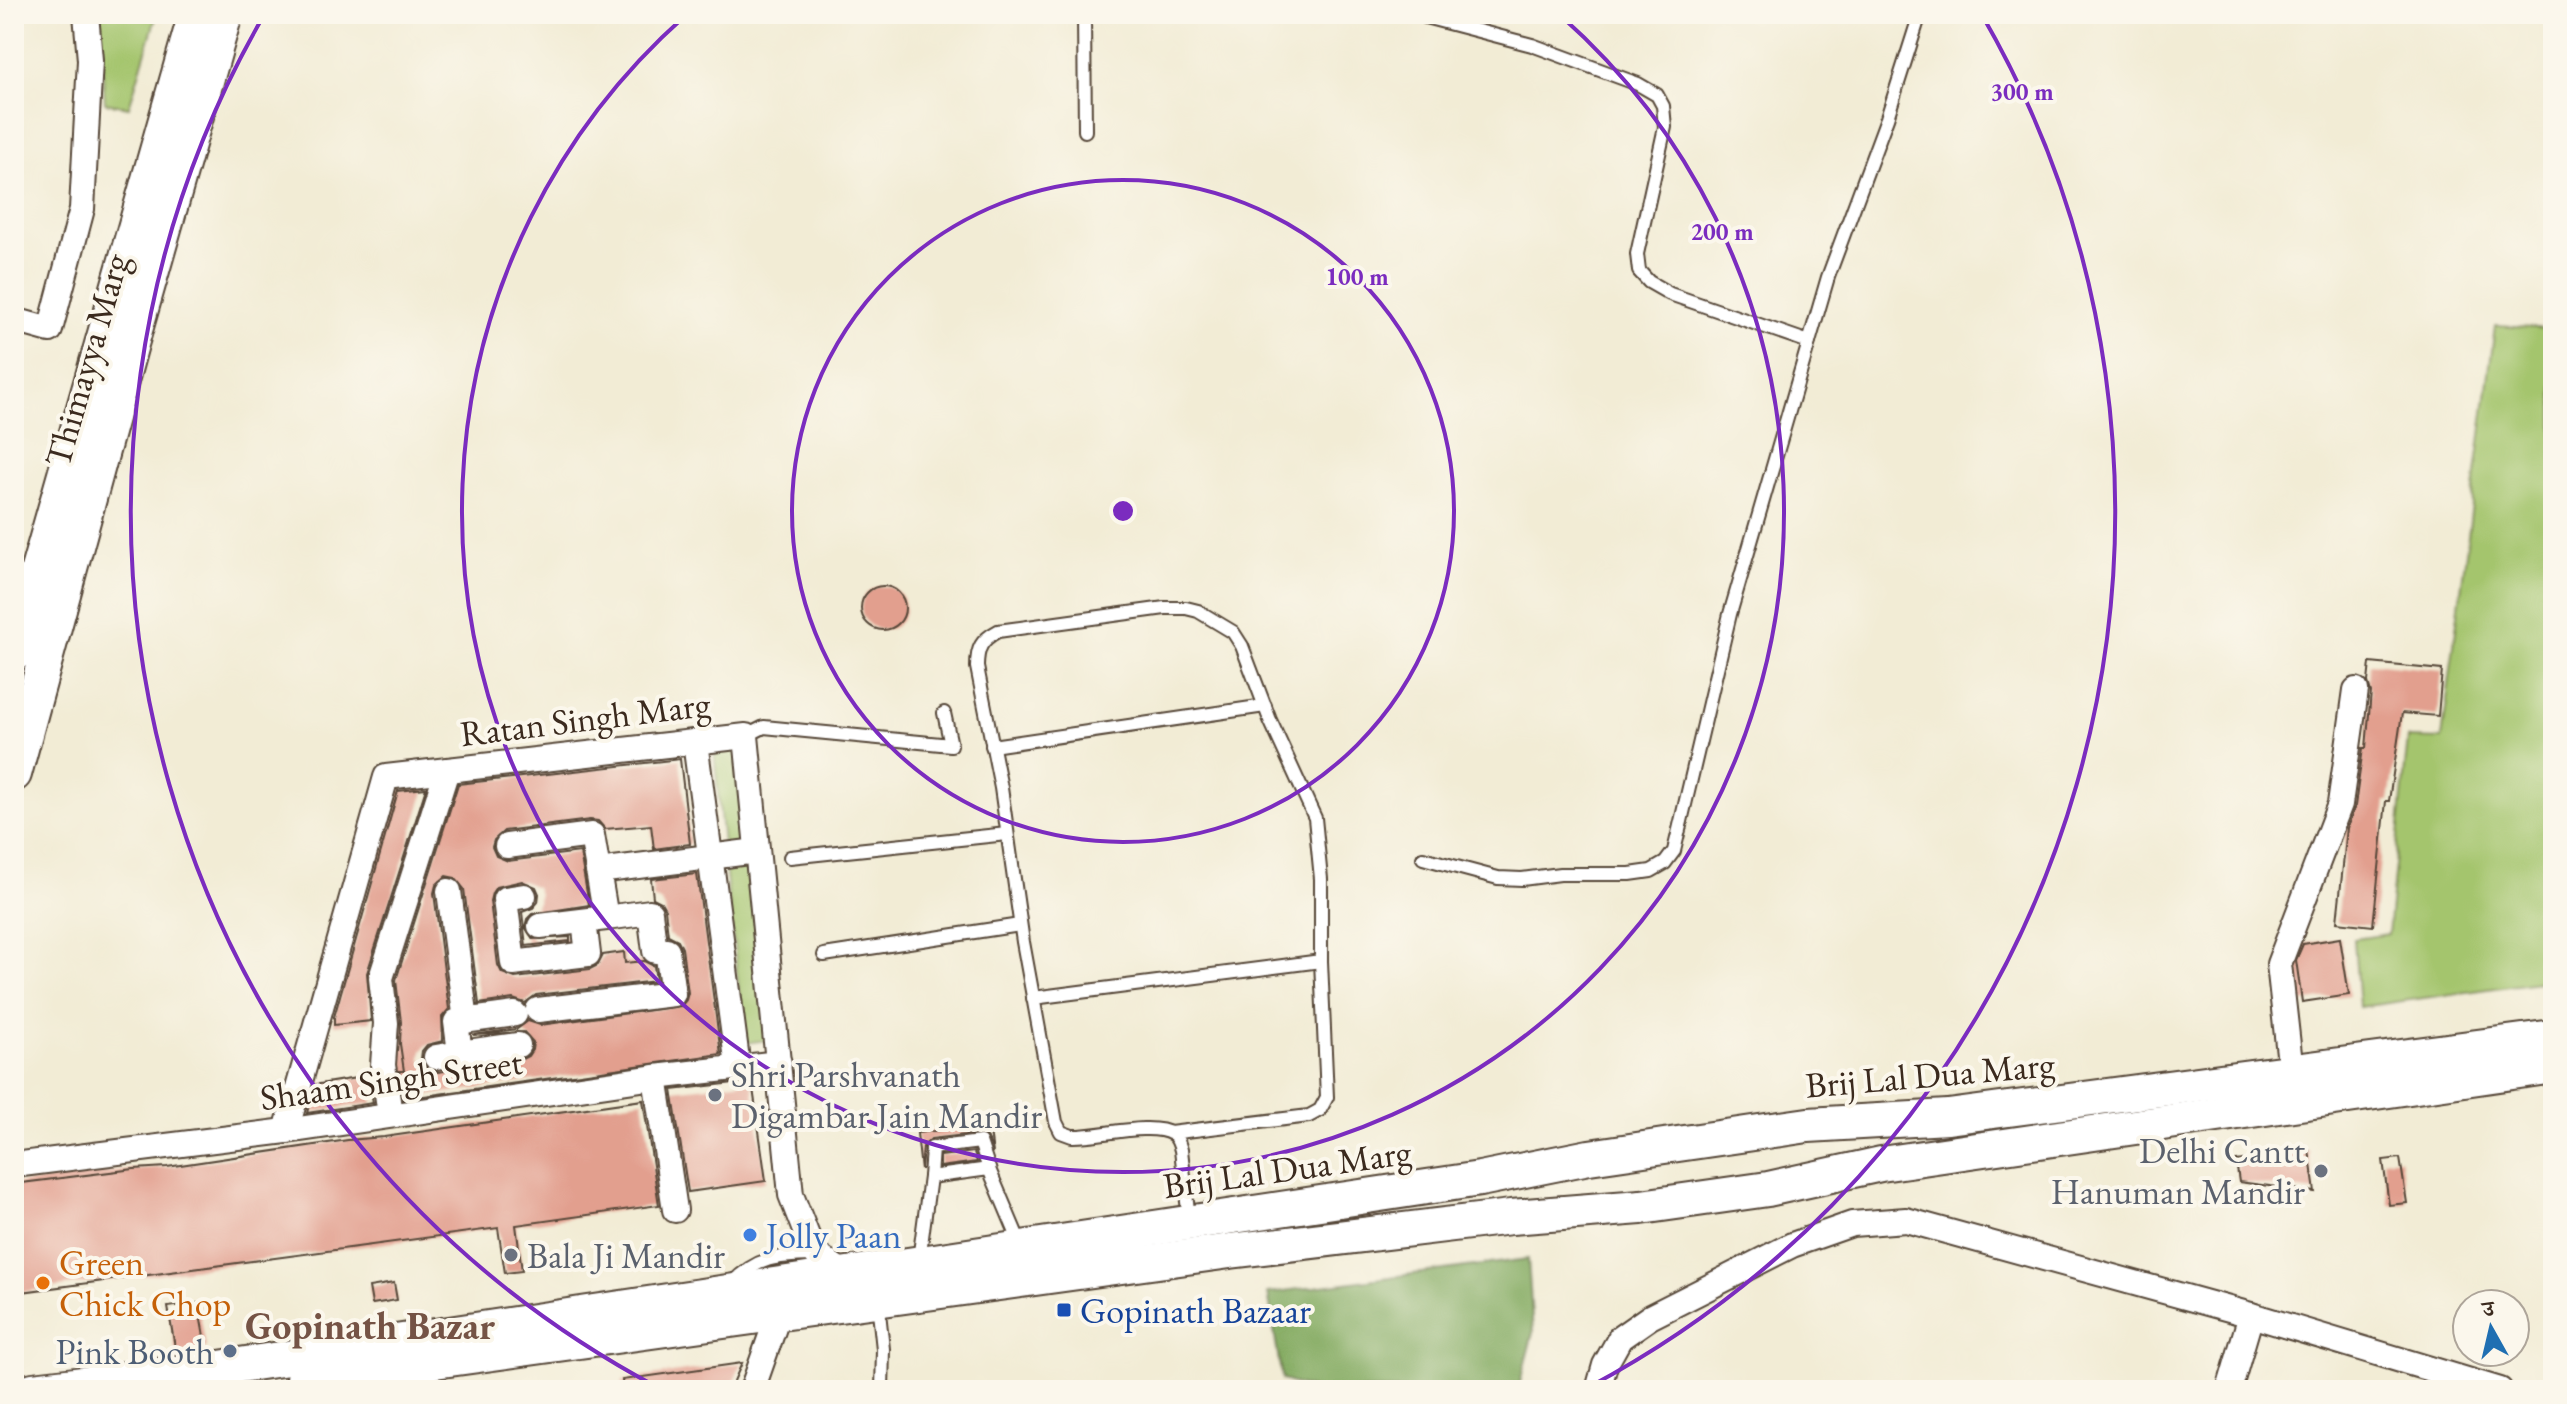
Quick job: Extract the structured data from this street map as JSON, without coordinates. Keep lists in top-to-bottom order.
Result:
{
  "streets": {
    "street": [
      "Thimayya Marg",
      "Ratan Singh Marg",
      "Brij Lal Dua Marg",
      "Shaam Singh Street"
    ]
  },
  "crossings": [
    ["Ratan Singh Marg", "Shaam Singh Street"]
  ],
  "districts": ["Gopinath Bazar"],
  "places": {
    "other": [
      "Shri Parshvanath Digambar Jain Mandir",
      "Delhi Cantt Hanuman Mandir",
      "Jolly Paan",
      "Bala Ji Mandir",
      "Green Chick Chop",
      "Pink Booth"
    ],
    "transit": ["Gopinath Bazaar"]
  },
  "north": "top",
  "rings": ["300 m", "200 m", "100 m"]
}
